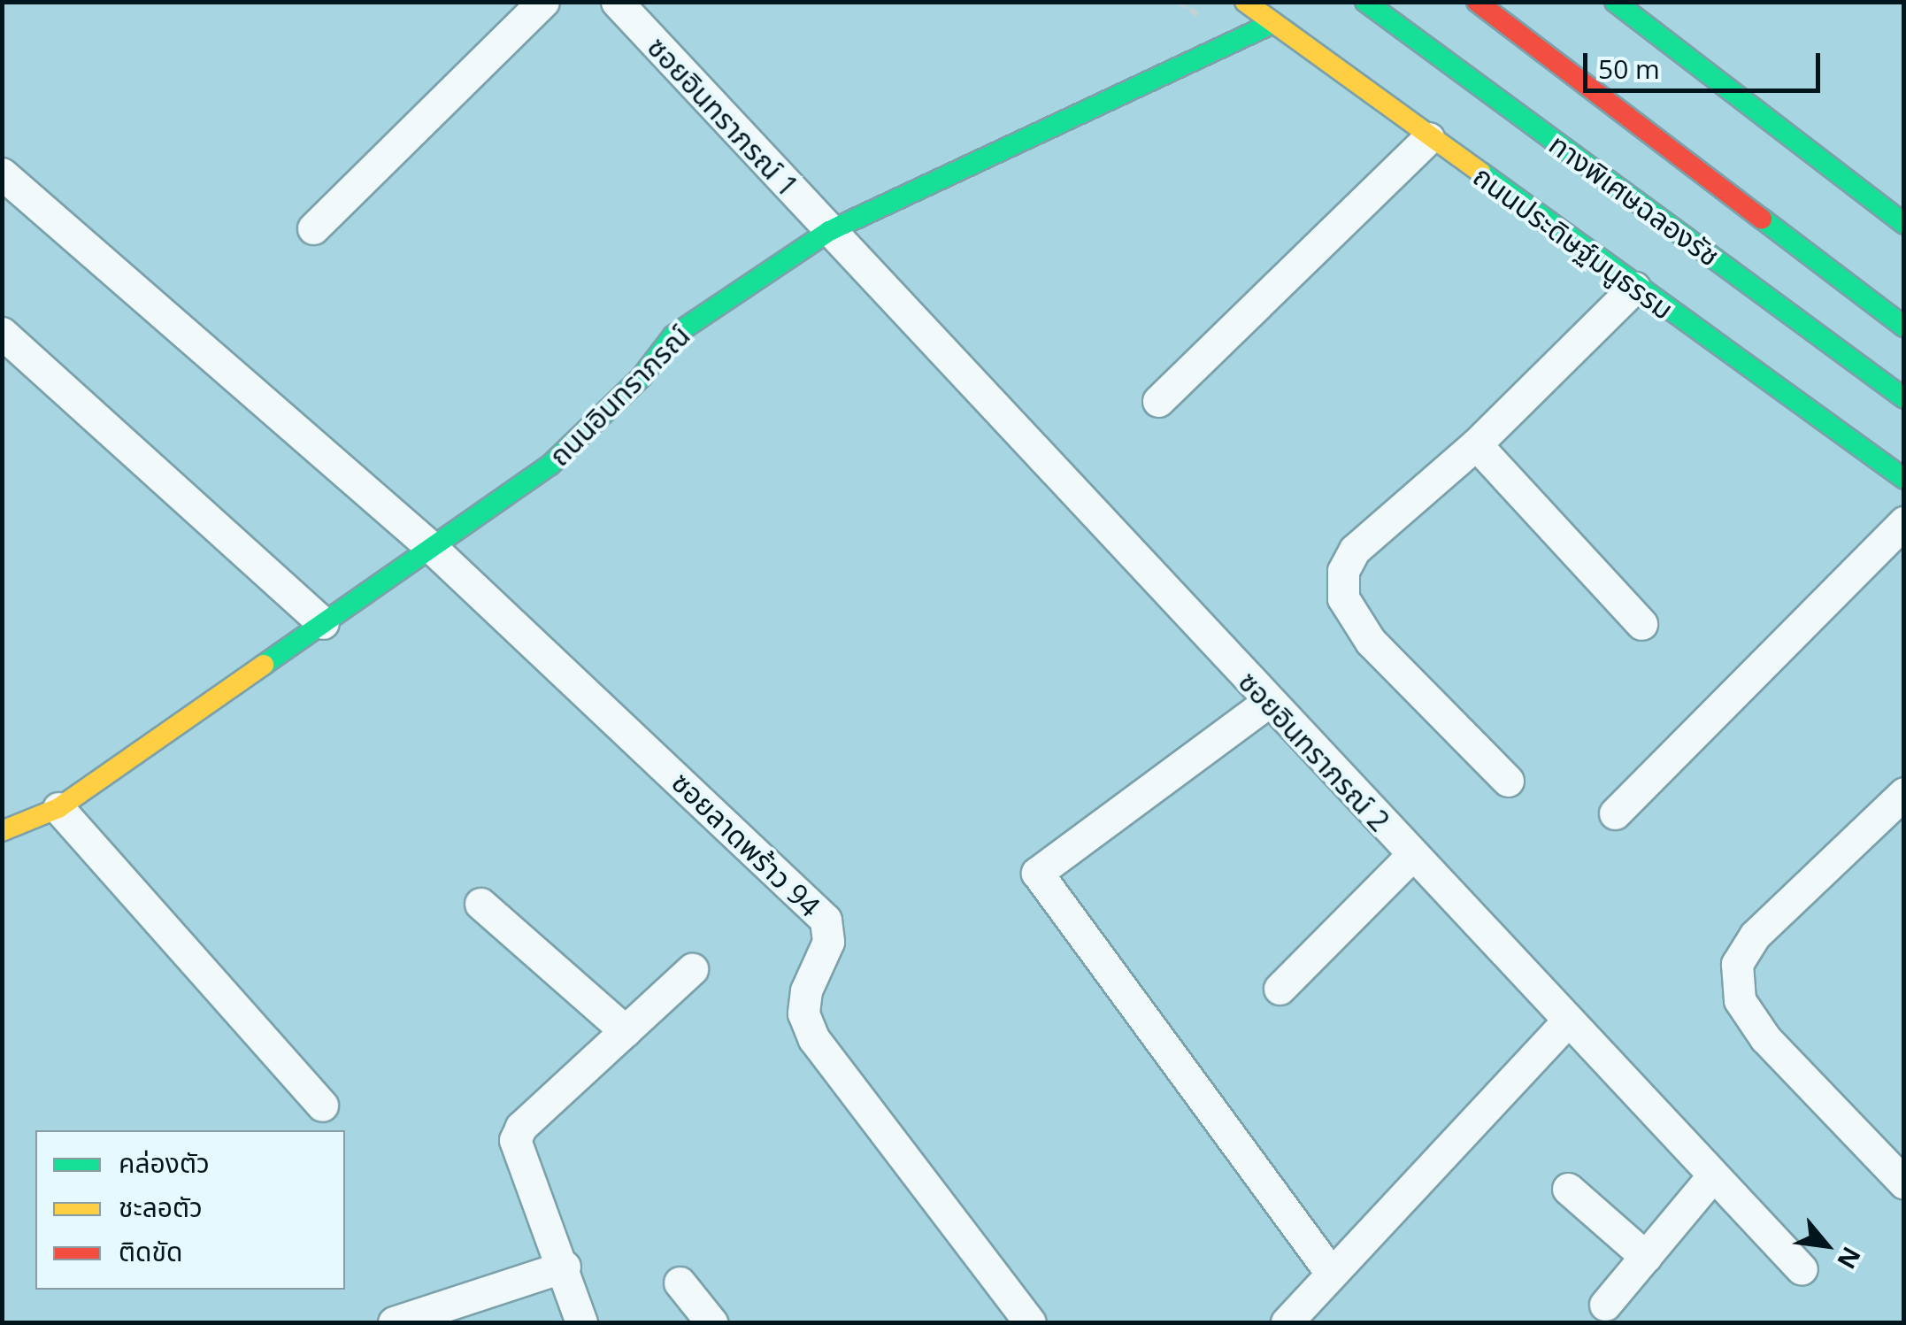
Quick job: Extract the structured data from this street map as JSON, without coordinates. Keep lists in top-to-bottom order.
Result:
{
  "streets": {
    "main road": ["ทางพิเศษฉลองรัช", "ถนนประดิษฐ์มนูธรรม", "ถนนอินทราภรณ์"],
    "street": ["ซอยอินทราภรณ์ 1", "ซอยอินทราภรณ์ 2", "ซอยลาดพร้าว 94"]
  },
  "crossings": [
    ["ซอยอินทราภรณ์ 1", "ถนนอินทราภรณ์"],
    ["ซอยอินทราภรณ์ 1", "ซอยอินทราภรณ์ 2"],
    ["ถนนประดิษฐ์มนูธรรม", "ถนนอินทราภรณ์"],
    ["ถนนอินทราภรณ์", "ซอยอินทราภรณ์ 2"],
    ["ถนนอินทราภรณ์", "ซอยลาดพร้าว 94"]
  ],
  "legend": ["คล่องตัว", "ชะลอตัว", "ติดขัด"],
  "scale_bar": "50 m",
  "north": "bottom right"
}
